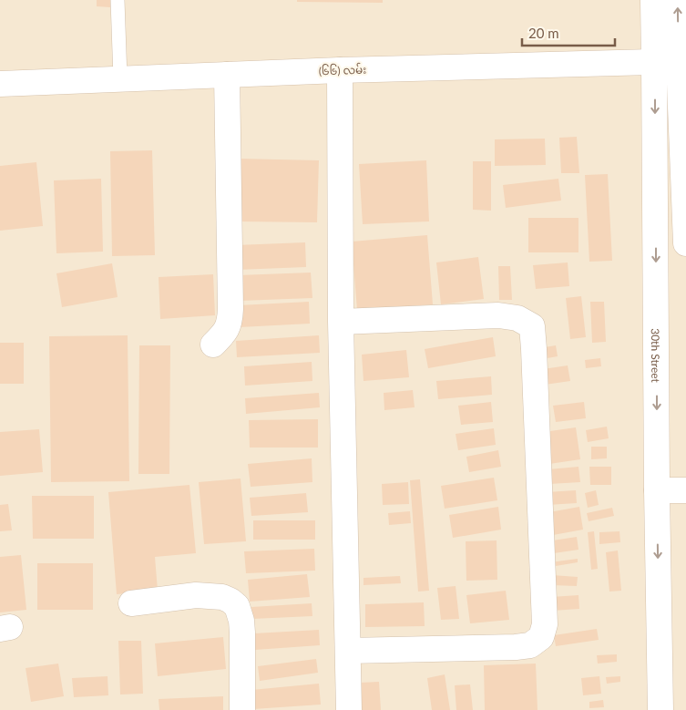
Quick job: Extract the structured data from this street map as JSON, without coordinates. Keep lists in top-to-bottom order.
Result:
{
  "streets": {
    "street": ["(၆၆) လမ်း", "30th Street"]
  },
  "crossings": [
    ["(၆၆) လမ်း", "30th Street"]
  ],
  "one_way": ["30th Street"],
  "scale_bar": "20 m"
}
